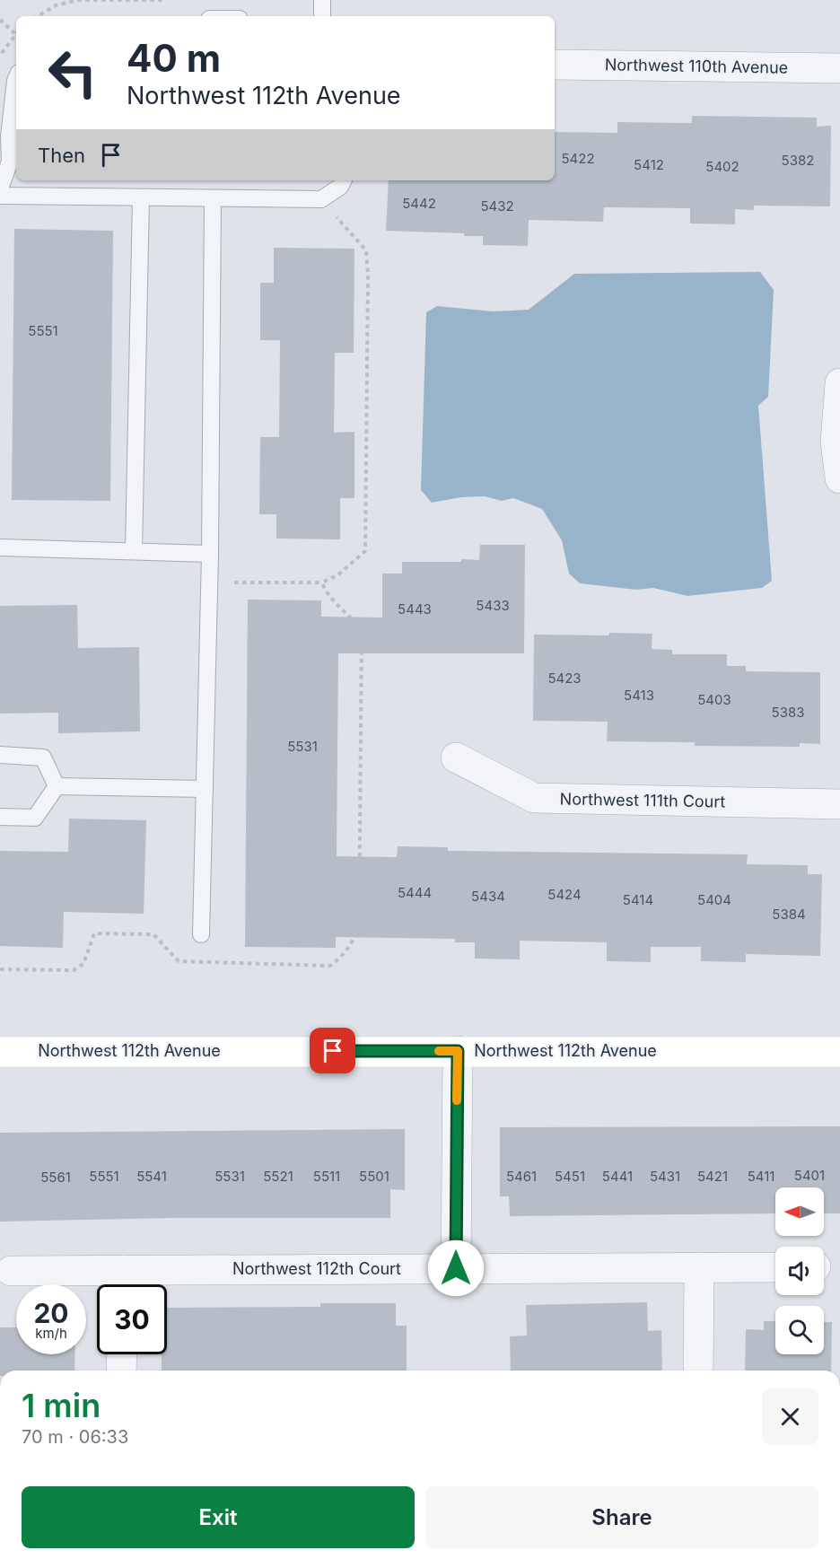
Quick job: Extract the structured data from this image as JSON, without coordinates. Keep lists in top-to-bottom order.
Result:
{
  "streets": {
    "street": [
      "Northwest 110th Avenue",
      "Northwest 111th Court",
      "Northwest 112th Avenue",
      "Northwest 112th Court"
    ]
  },
  "house_numbers": [
    "5422",
    "5382",
    "5412",
    "5402",
    "5442",
    "5432",
    "5551",
    "5433",
    "5443",
    "5423",
    "5413",
    "5403",
    "5383",
    "5531",
    "5444",
    "5424",
    "5434",
    "5414",
    "5404",
    "5384",
    "5401",
    "5551",
    "5541",
    "5531",
    "5521",
    "5511",
    "5501",
    "5461",
    "5451",
    "5441",
    "5431",
    "5421",
    "5411",
    "5561"
  ],
  "north": "left",
  "page": {
    "turn": ["40 m", "Northwest 112th Avenue"],
    "then": "Then",
    "speed": "20 km/h",
    "limit": "30",
    "heading": ["1 min", "70 m · 06:33"],
    "buttons": ["Exit", "Share"]
  }
}
